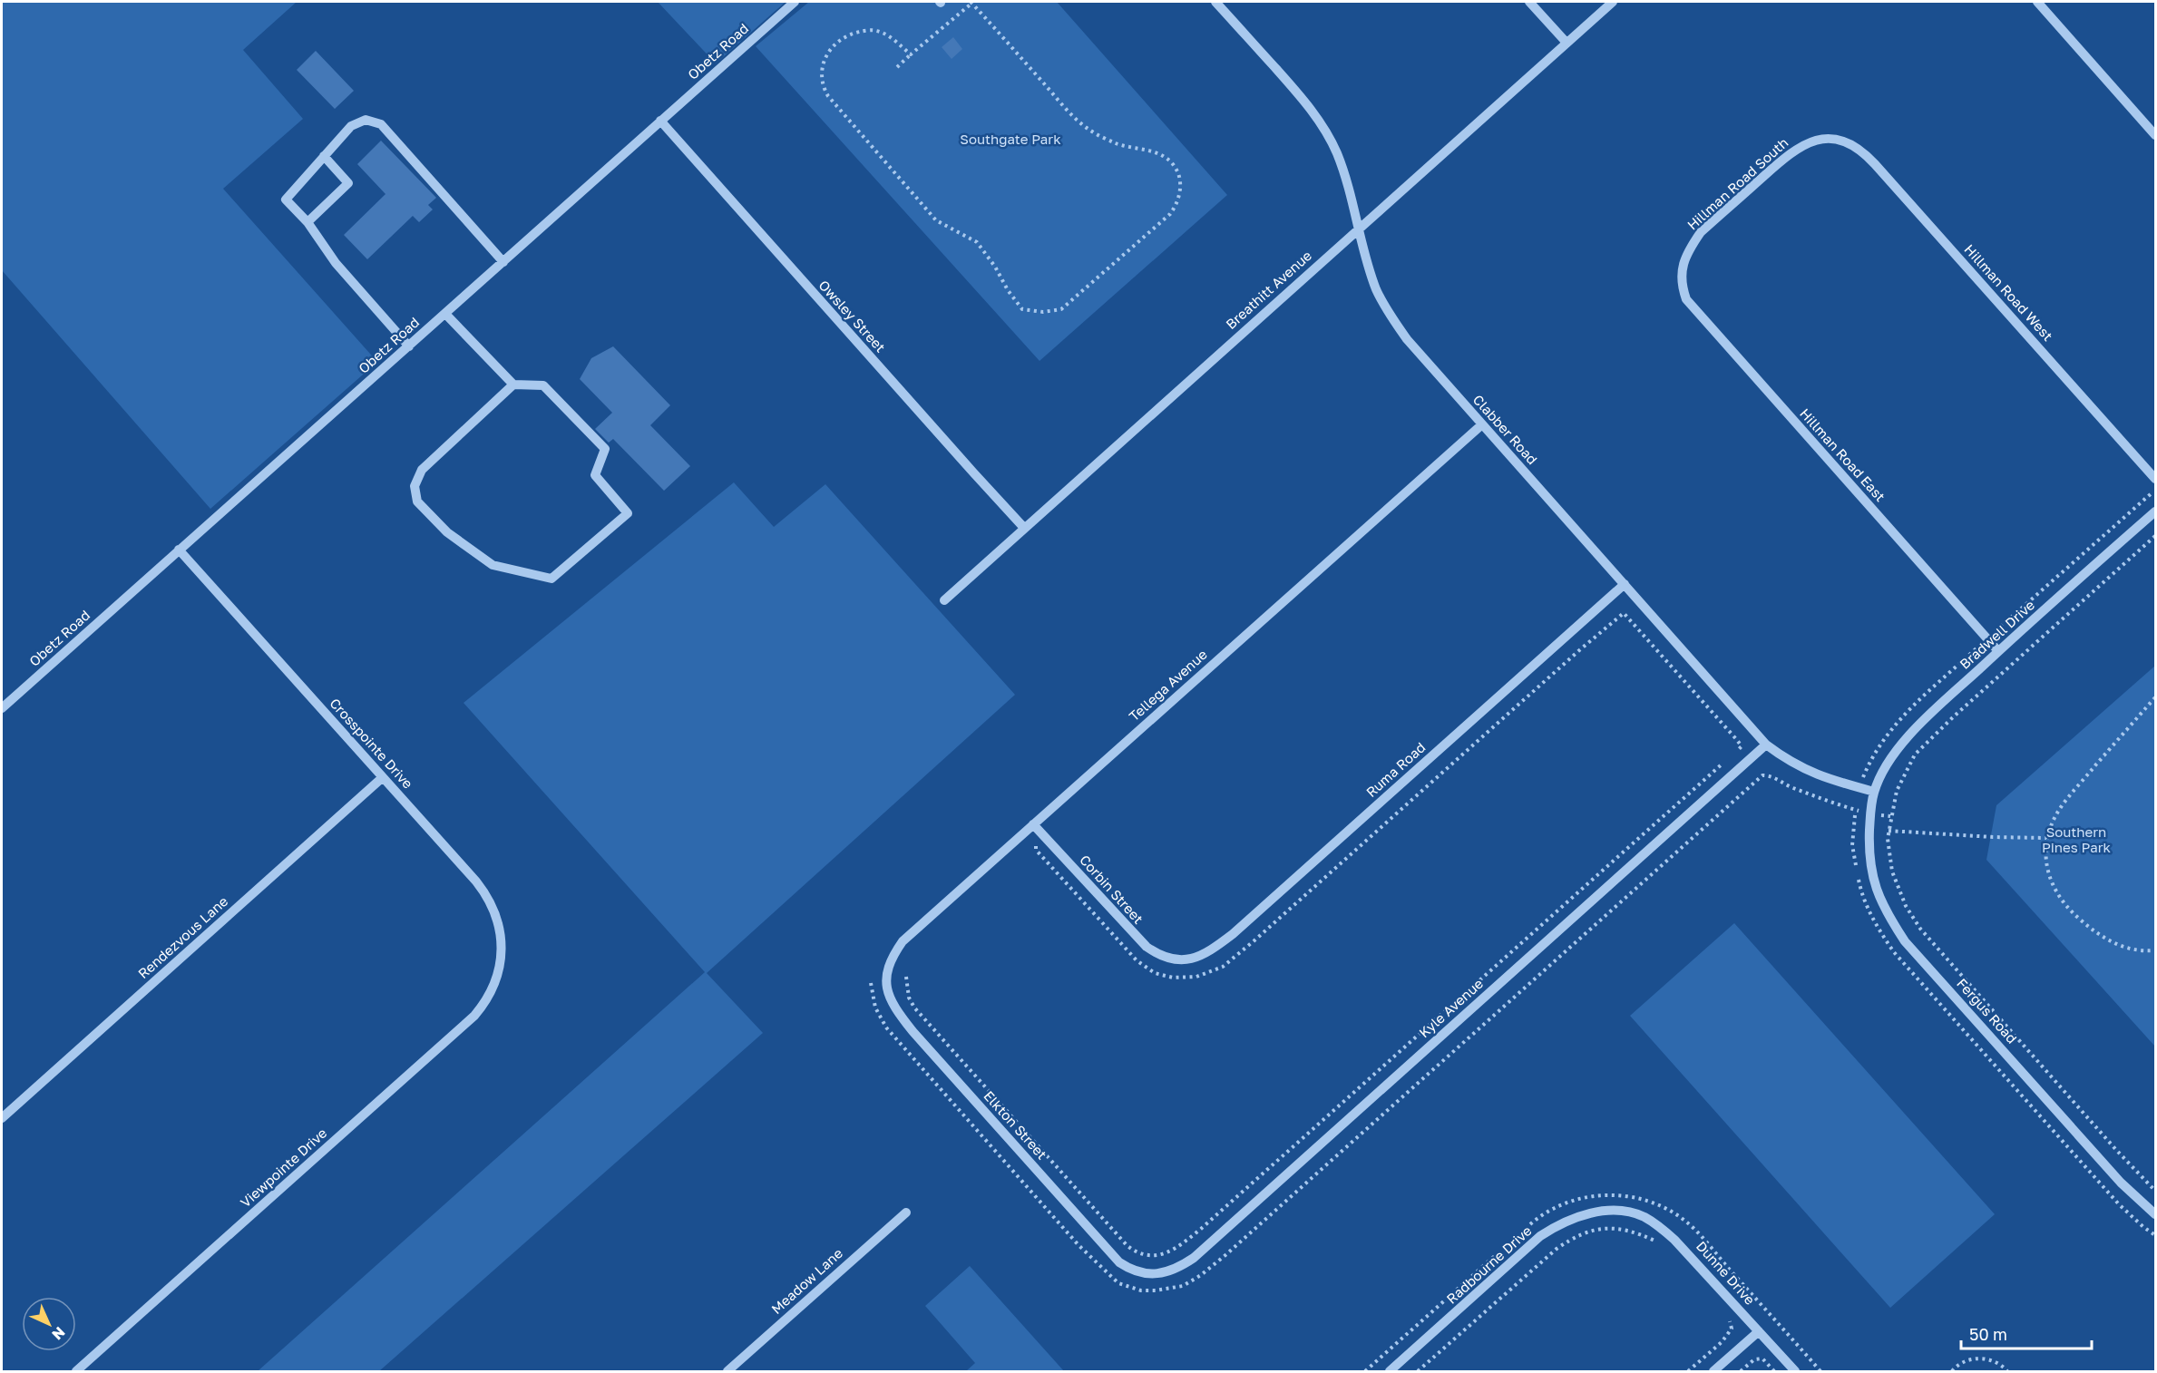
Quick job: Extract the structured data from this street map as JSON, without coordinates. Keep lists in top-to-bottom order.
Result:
{
  "streets": {
    "street": [
      "Obetz Road",
      "Hillman Road South",
      "Breathitt Avenue",
      "Hillman Road West",
      "Owsley Street",
      "Clabber Road",
      "Hillman Road East",
      "Bradwell Drive",
      "Tellega Avenue",
      "Crosspointe Drive",
      "Ruma Road",
      "Corbin Street",
      "Rendezvous Lane",
      "Kyle Avenue",
      "Fergus Road",
      "Elkton Street",
      "Viewpointe Drive",
      "Radbourne Drive",
      "Dunne Drive",
      "Meadow Lane"
    ]
  },
  "crossings": [
    ["Obetz Road", "Owsley Street"],
    ["Obetz Road", "Crosspointe Drive"],
    ["Hillman Road South", "Hillman Road West"],
    ["Hillman Road South", "Hillman Road East"],
    ["Breathitt Avenue", "Owsley Street"],
    ["Breathitt Avenue", "Clabber Road"],
    ["Clabber Road", "Bradwell Drive"],
    ["Clabber Road", "Tellega Avenue"],
    ["Clabber Road", "Ruma Road"],
    ["Clabber Road", "Kyle Avenue"],
    ["Clabber Road", "Fergus Road"],
    ["Hillman Road East", "Bradwell Drive"],
    ["Bradwell Drive", "Fergus Road"],
    ["Tellega Avenue", "Corbin Street"],
    ["Tellega Avenue", "Elkton Street"],
    ["Crosspointe Drive", "Rendezvous Lane"],
    ["Crosspointe Drive", "Viewpointe Drive"],
    ["Ruma Road", "Corbin Street"],
    ["Kyle Avenue", "Elkton Street"],
    ["Radbourne Drive", "Dunne Drive"]
  ],
  "parks": ["Southgate Park", "Southern Pines Park"],
  "scale_bar": "50 m",
  "north": "bottom right"
}
